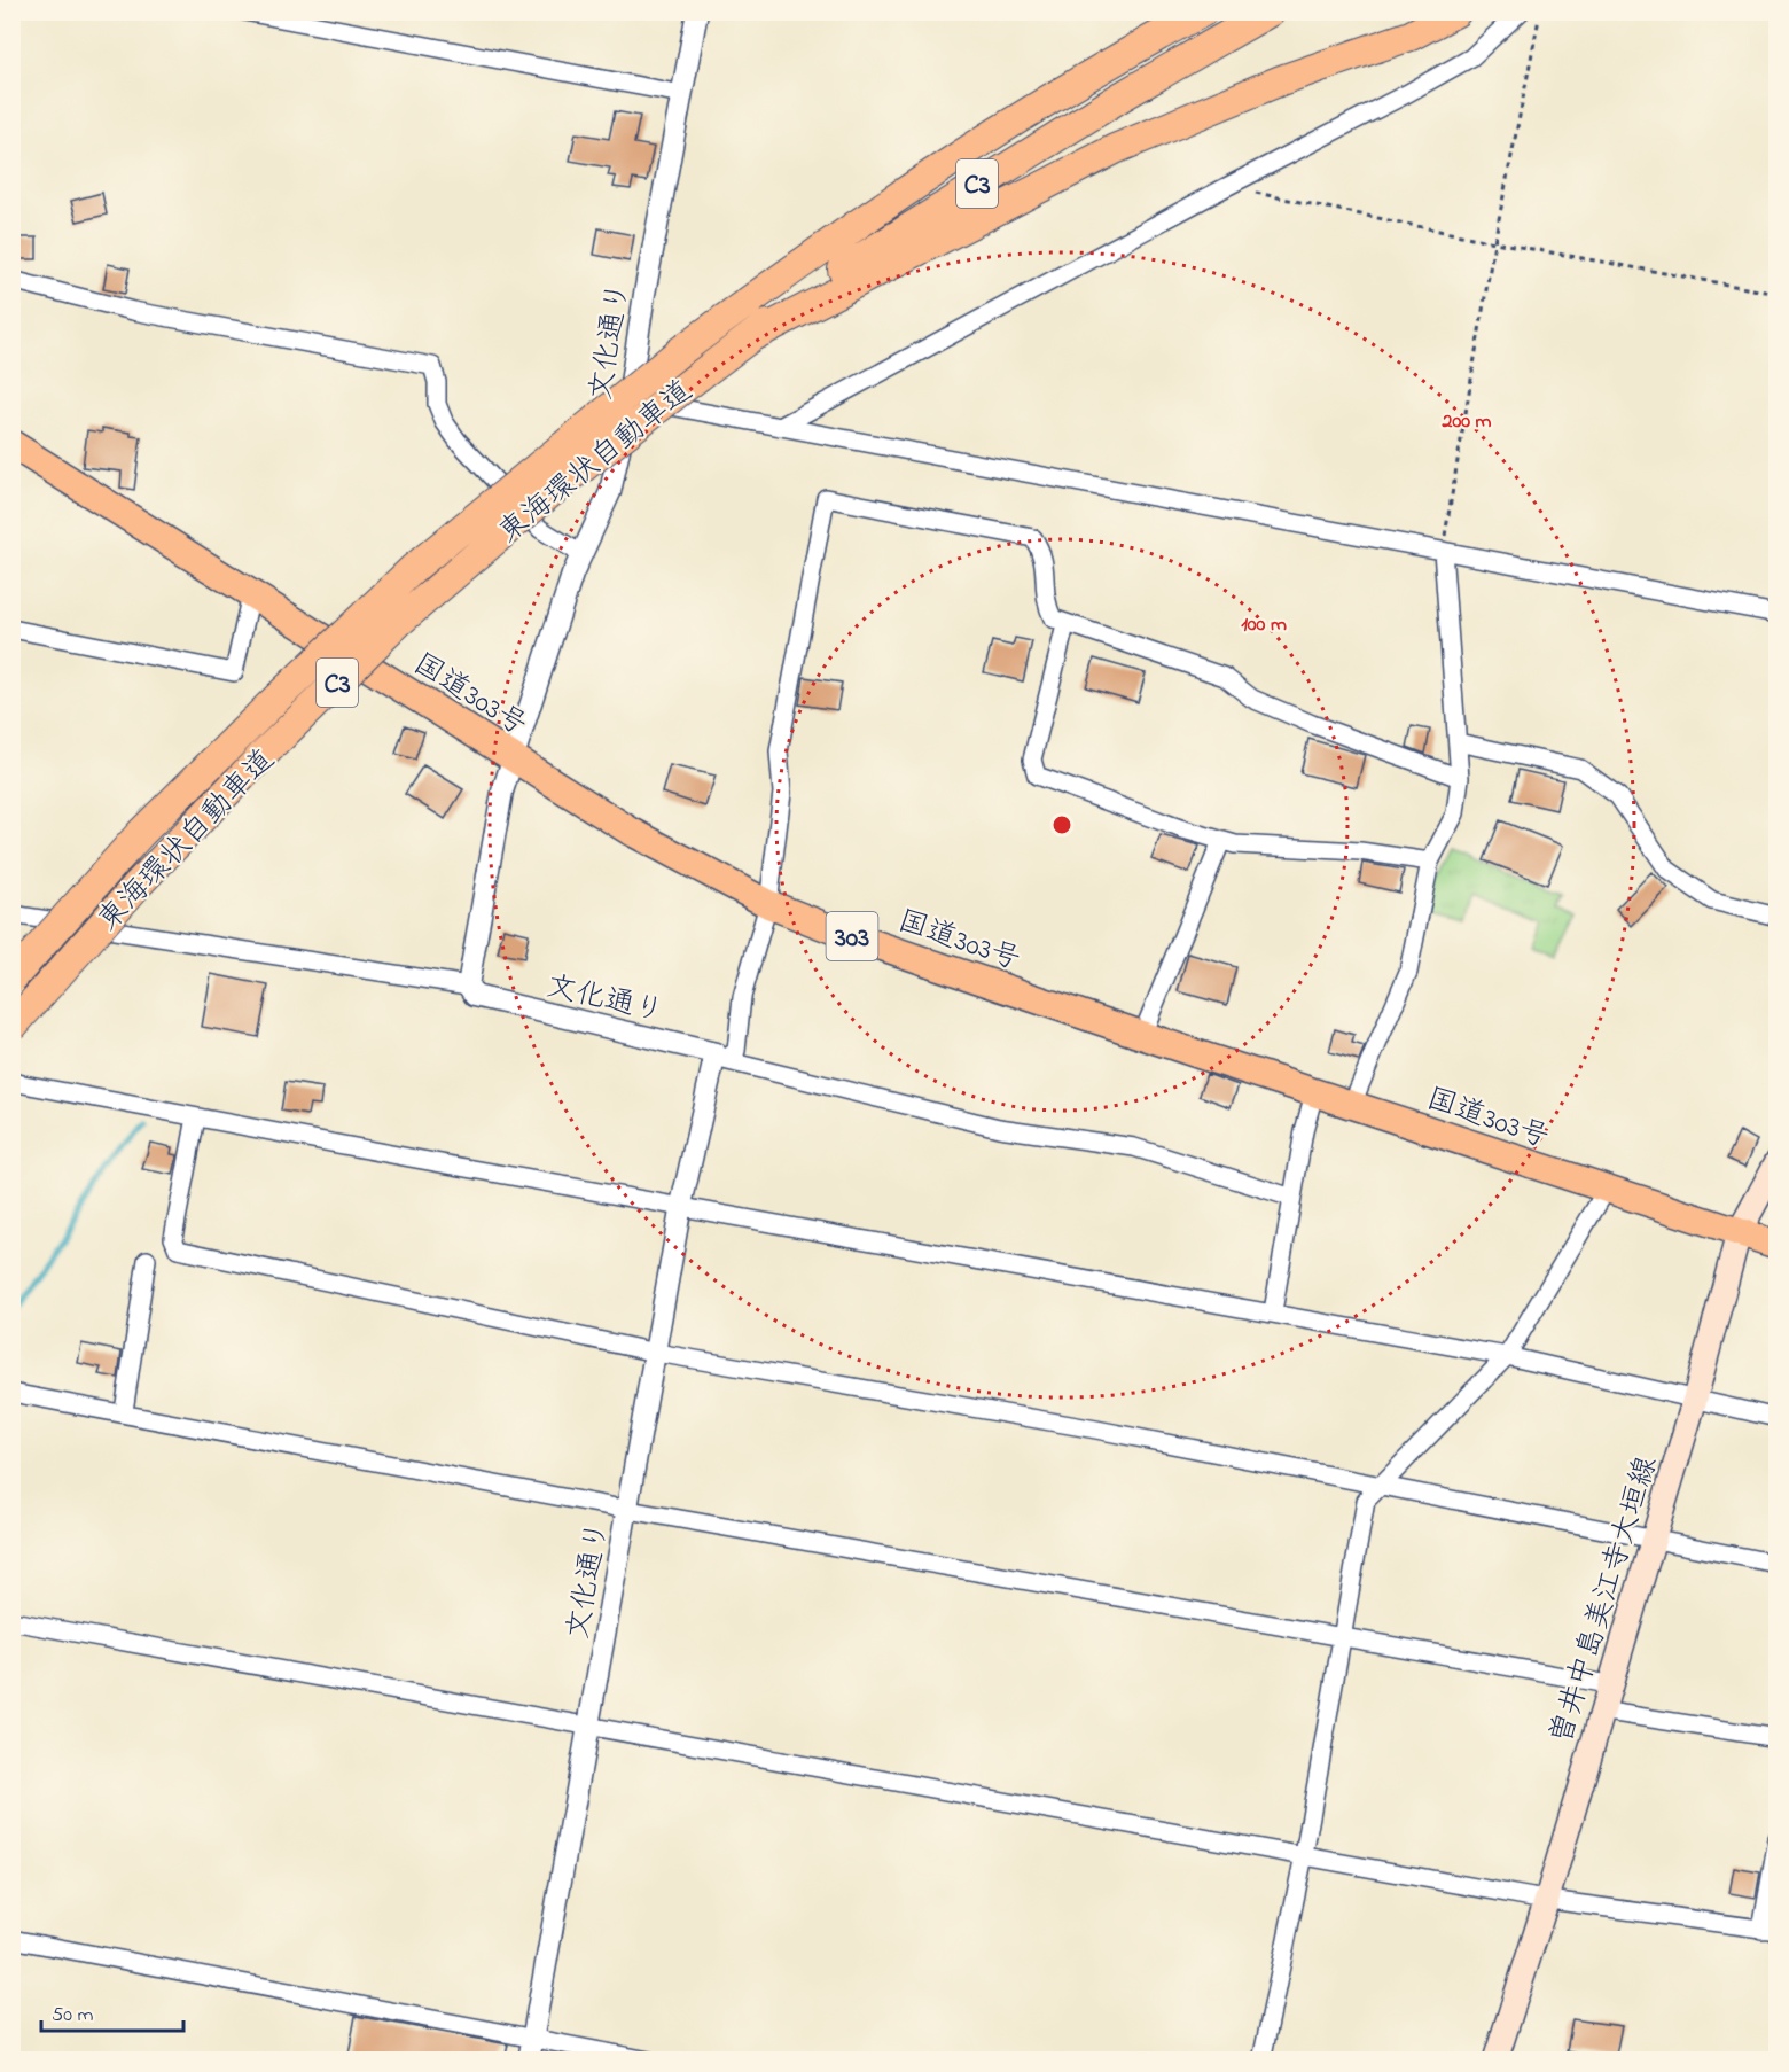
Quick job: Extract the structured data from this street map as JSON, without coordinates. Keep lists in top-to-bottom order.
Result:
{
  "streets": {
    "highway": [
      "C3",
      "東海環状自動車道",
      "国道303号",
      "303"
    ],
    "main road": ["曽井中島美江寺大垣線"],
    "street": ["文化通り"]
  },
  "crossings": [
    ["文化通り", "国道303号"],
    ["国道303号", "曽井中島美江寺大垣線"]
  ],
  "scale_bar": "50 m",
  "rings": ["200 m", "100 m"]
}
